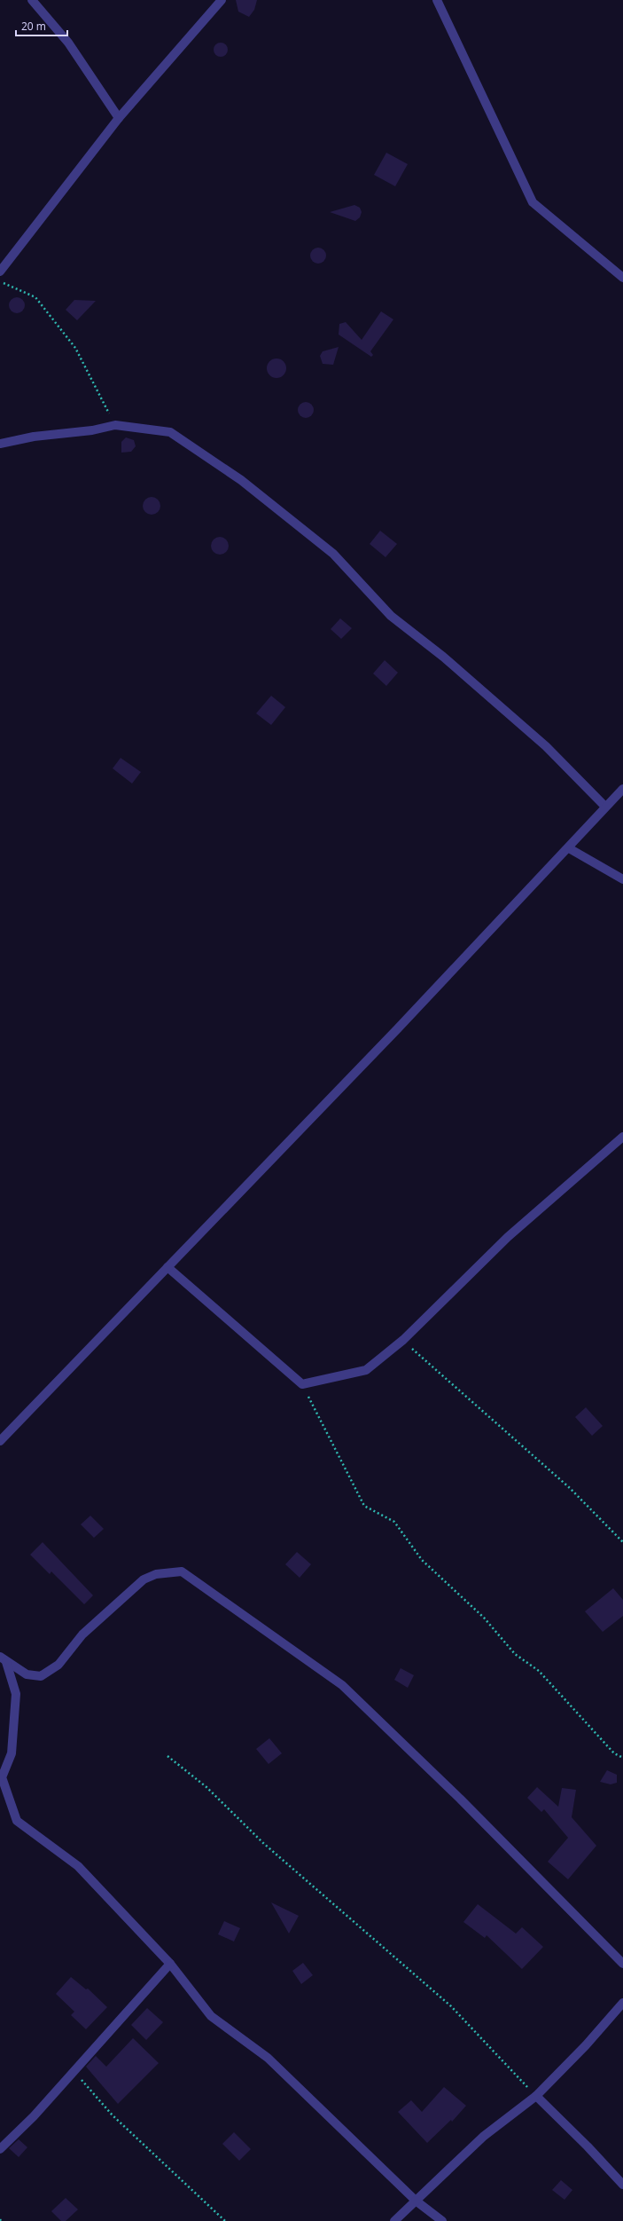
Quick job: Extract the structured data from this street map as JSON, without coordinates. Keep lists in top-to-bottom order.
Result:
{
  "scale_bar": "20 m"
}
